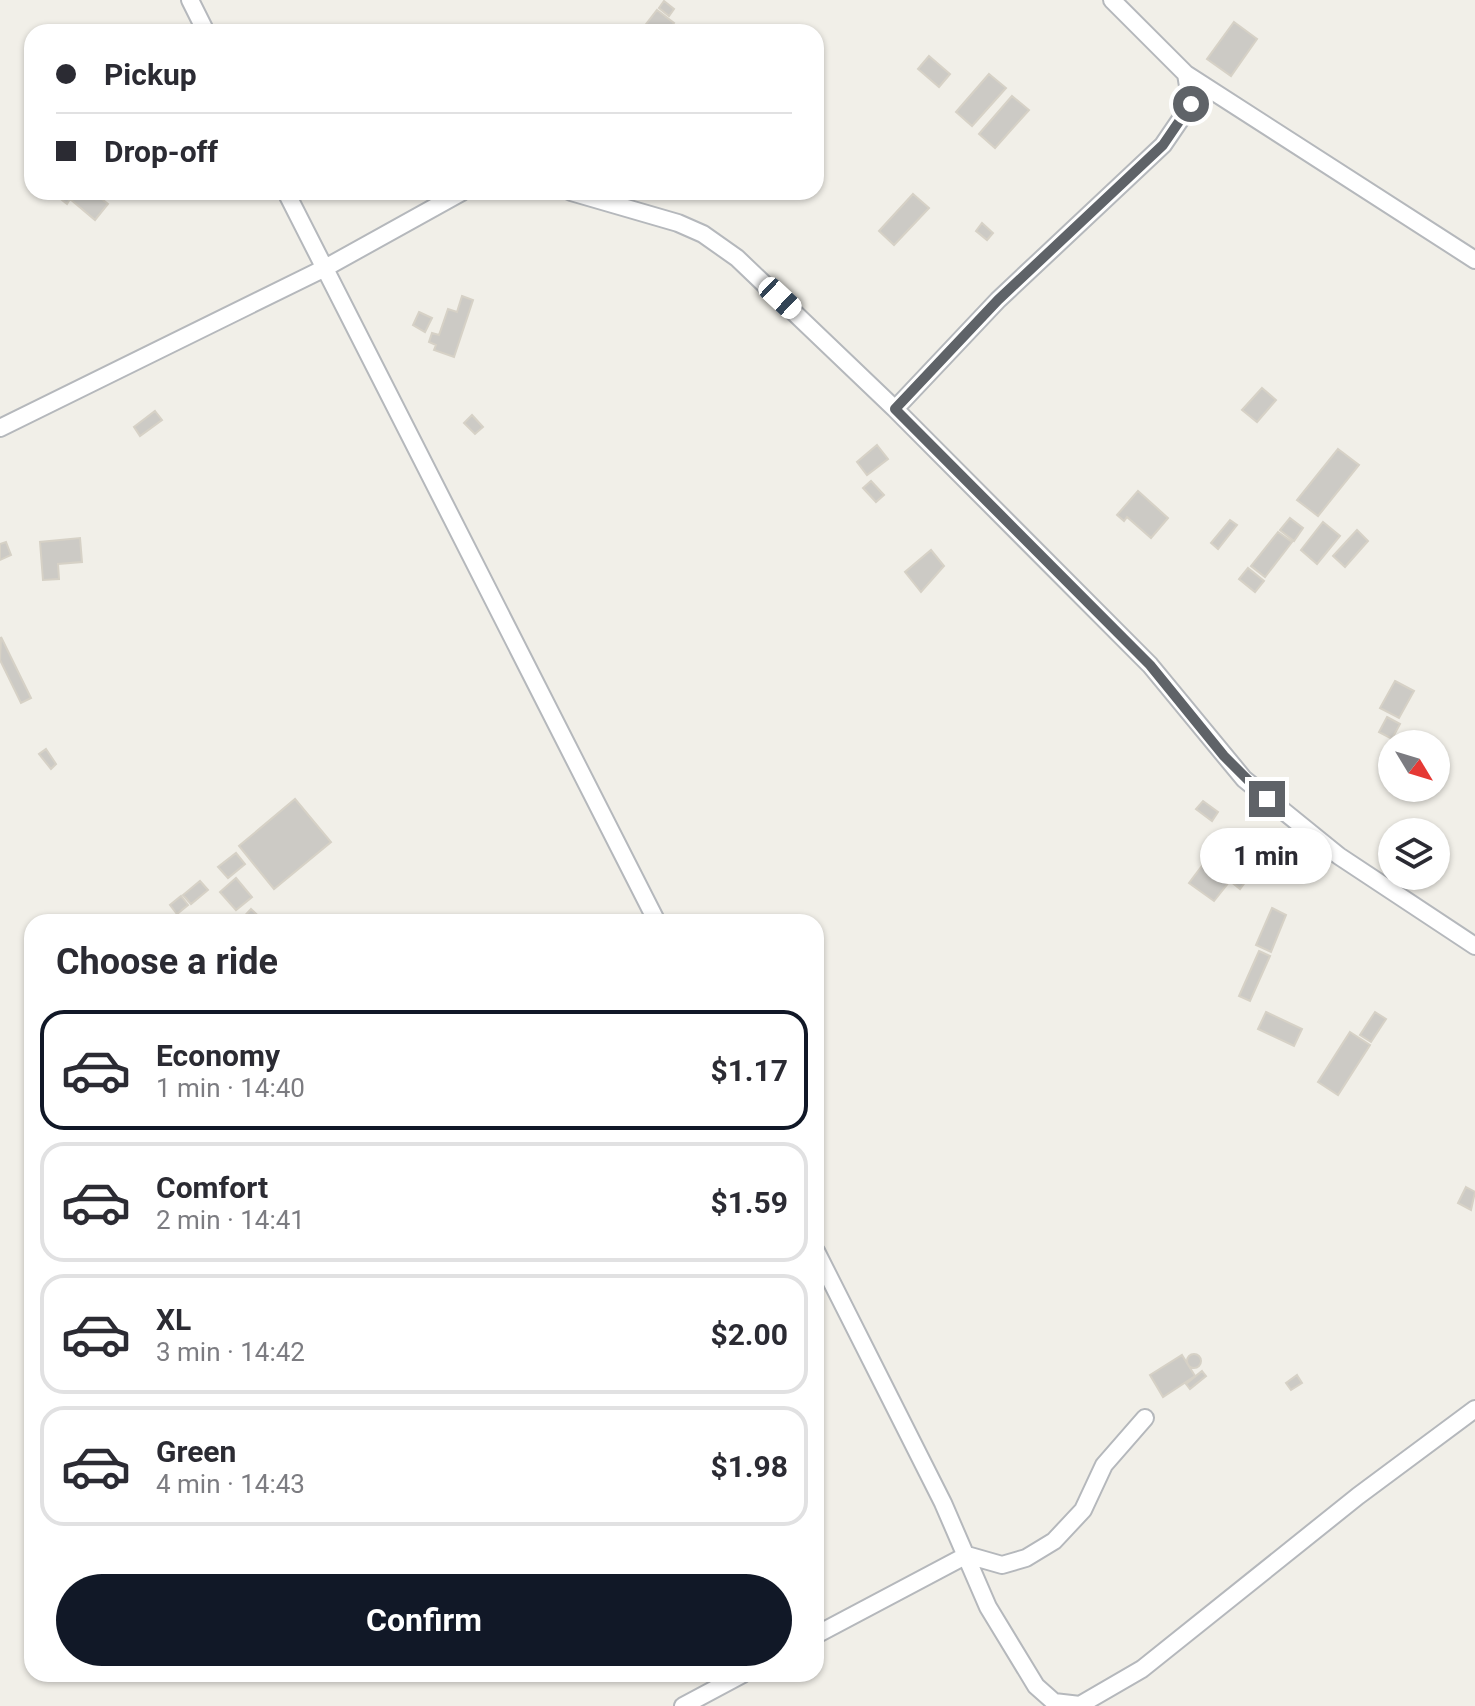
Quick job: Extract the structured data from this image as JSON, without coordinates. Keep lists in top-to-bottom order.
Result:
{
  "north": "bottom right",
  "page": {
    "banner": ["Pickup", "Drop-off"],
    "bubble": "1 min",
    "heading": "Choose a ride",
    "list": [
      {
        "name": "Economy",
        "note": "1 min · 14:40",
        "value": "$1.17"
      },
      {
        "name": "Comfort",
        "note": "2 min · 14:41",
        "value": "$1.59"
      },
      {
        "name": "XL",
        "note": "3 min · 14:42",
        "value": "$2.00"
      },
      {
        "name": "Green",
        "note": "4 min · 14:43",
        "value": "$1.98"
      }
    ],
    "buttons": "Confirm"
  }
}
